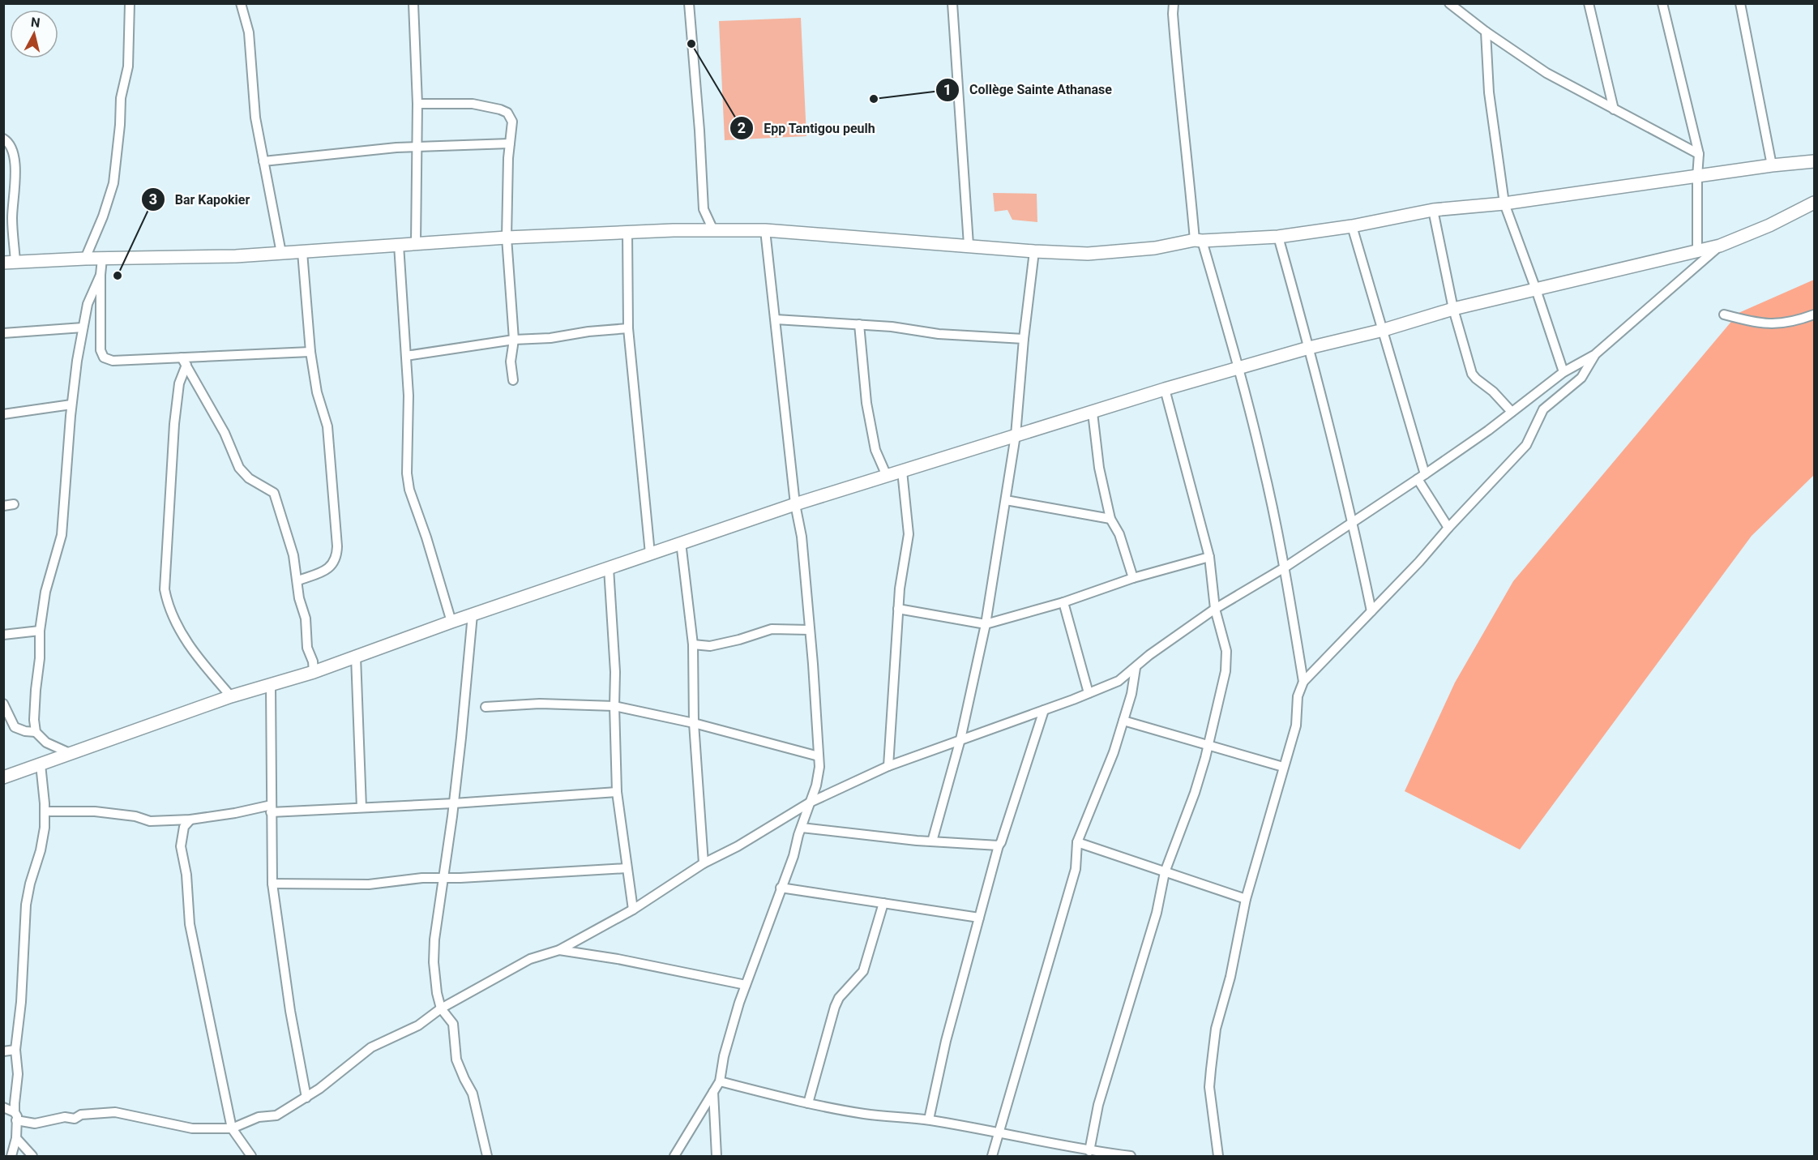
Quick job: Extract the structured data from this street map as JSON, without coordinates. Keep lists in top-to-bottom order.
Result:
{
  "places": ["Epp Tantigou peulh", "Collège Sainte Athanase", "Bar Kapokier"],
  "north": "top"
}
